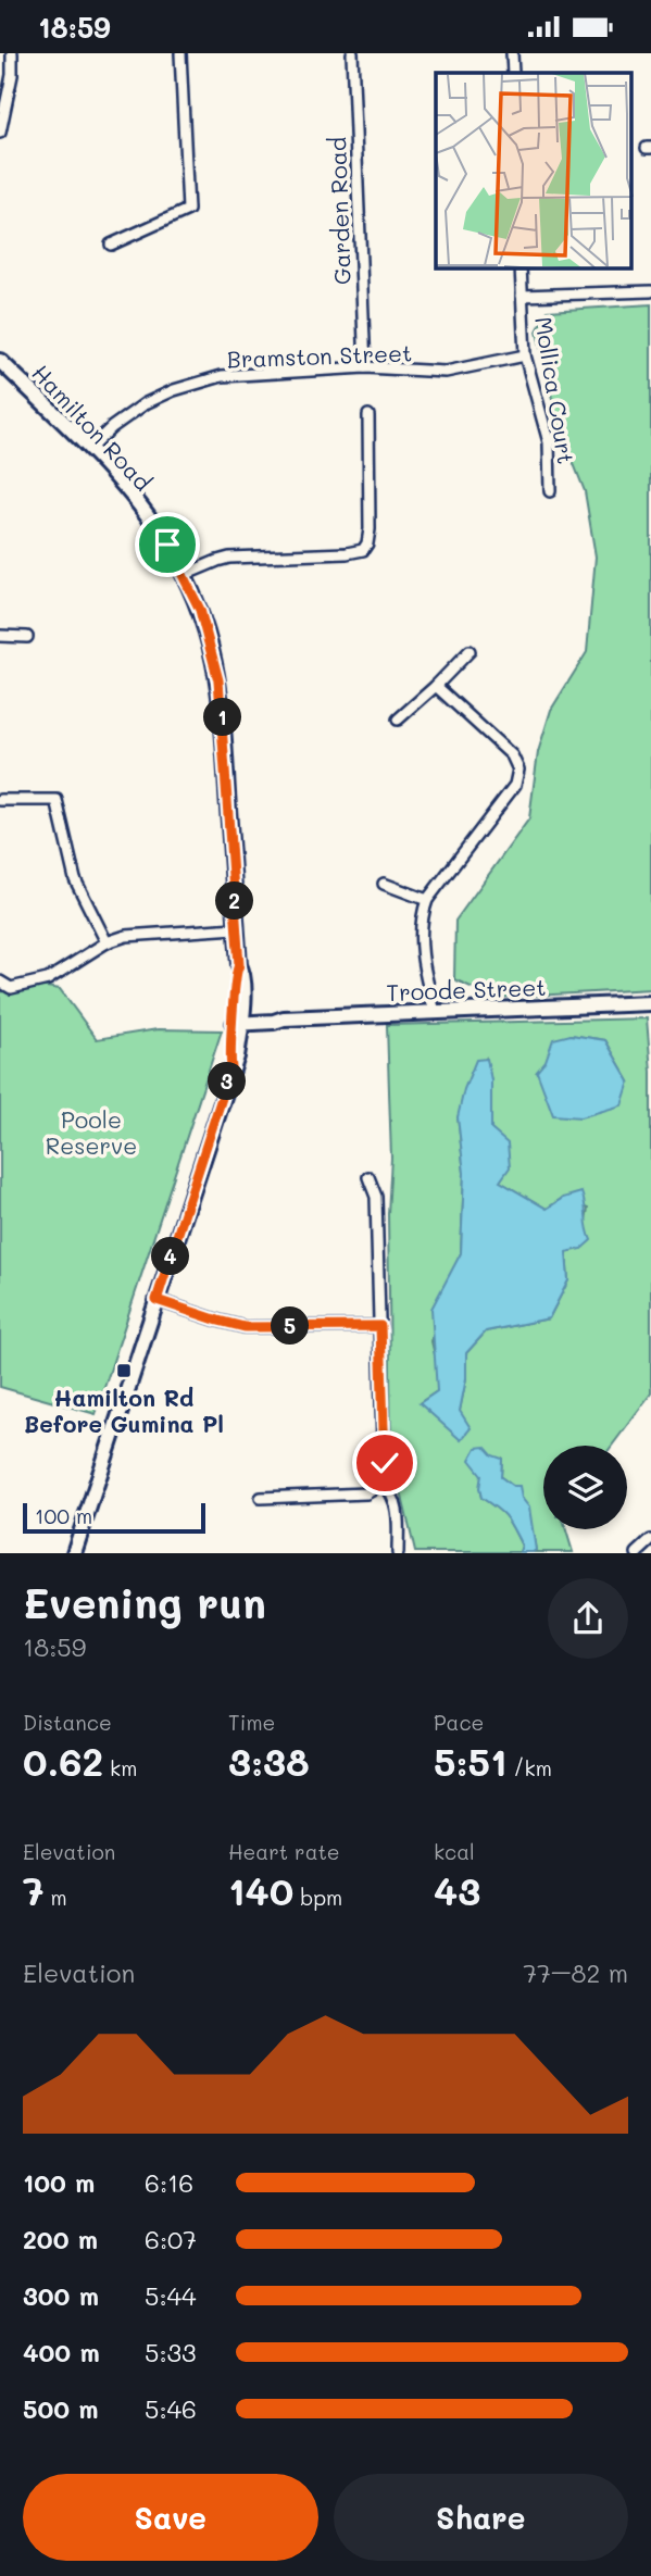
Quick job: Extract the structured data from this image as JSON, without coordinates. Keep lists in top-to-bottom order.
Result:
{
  "streets": {
    "main road": ["Hamilton Road", "Troode Street"],
    "street": ["Garden Road", "Bramston Street", "Mollica Court"]
  },
  "crossings": [
    ["Garden Road", "Bramston Street"],
    ["Bramston Street", "Mollica Court"],
    ["Bramston Street", "Hamilton Road"],
    ["Hamilton Road", "Troode Street"]
  ],
  "parks": ["Poole Reserve"],
  "places": {
    "transit": ["Hamilton Rd Before Gumina Pl"]
  },
  "scale_bar": "100 m",
  "page": {
    "status": "18:59",
    "pins": [
      "1",
      "2",
      "3",
      "4",
      "5"
    ],
    "scale": "100 m",
    "heading": ["Evening run", "18:59"],
    "stats": [
      ["Distance", "0.62 km"],
      ["Time", "3:38"],
      ["Pace", "5:51 /km"],
      ["Elevation", "7 m"],
      ["Heart rate", "140 bpm"],
      ["kcal", "43"]
    ],
    "chart": ["Elevation", "77–82 m"],
    "list": [
      {
        "name": "100 m",
        "note": "6:16"
      },
      {
        "name": "200 m",
        "note": "6:07"
      },
      {
        "name": "300 m",
        "note": "5:44"
      },
      {
        "name": "400 m",
        "note": "5:33"
      },
      {
        "name": "500 m",
        "note": "5:46"
      }
    ],
    "buttons": ["Save", "Share"]
  }
}
